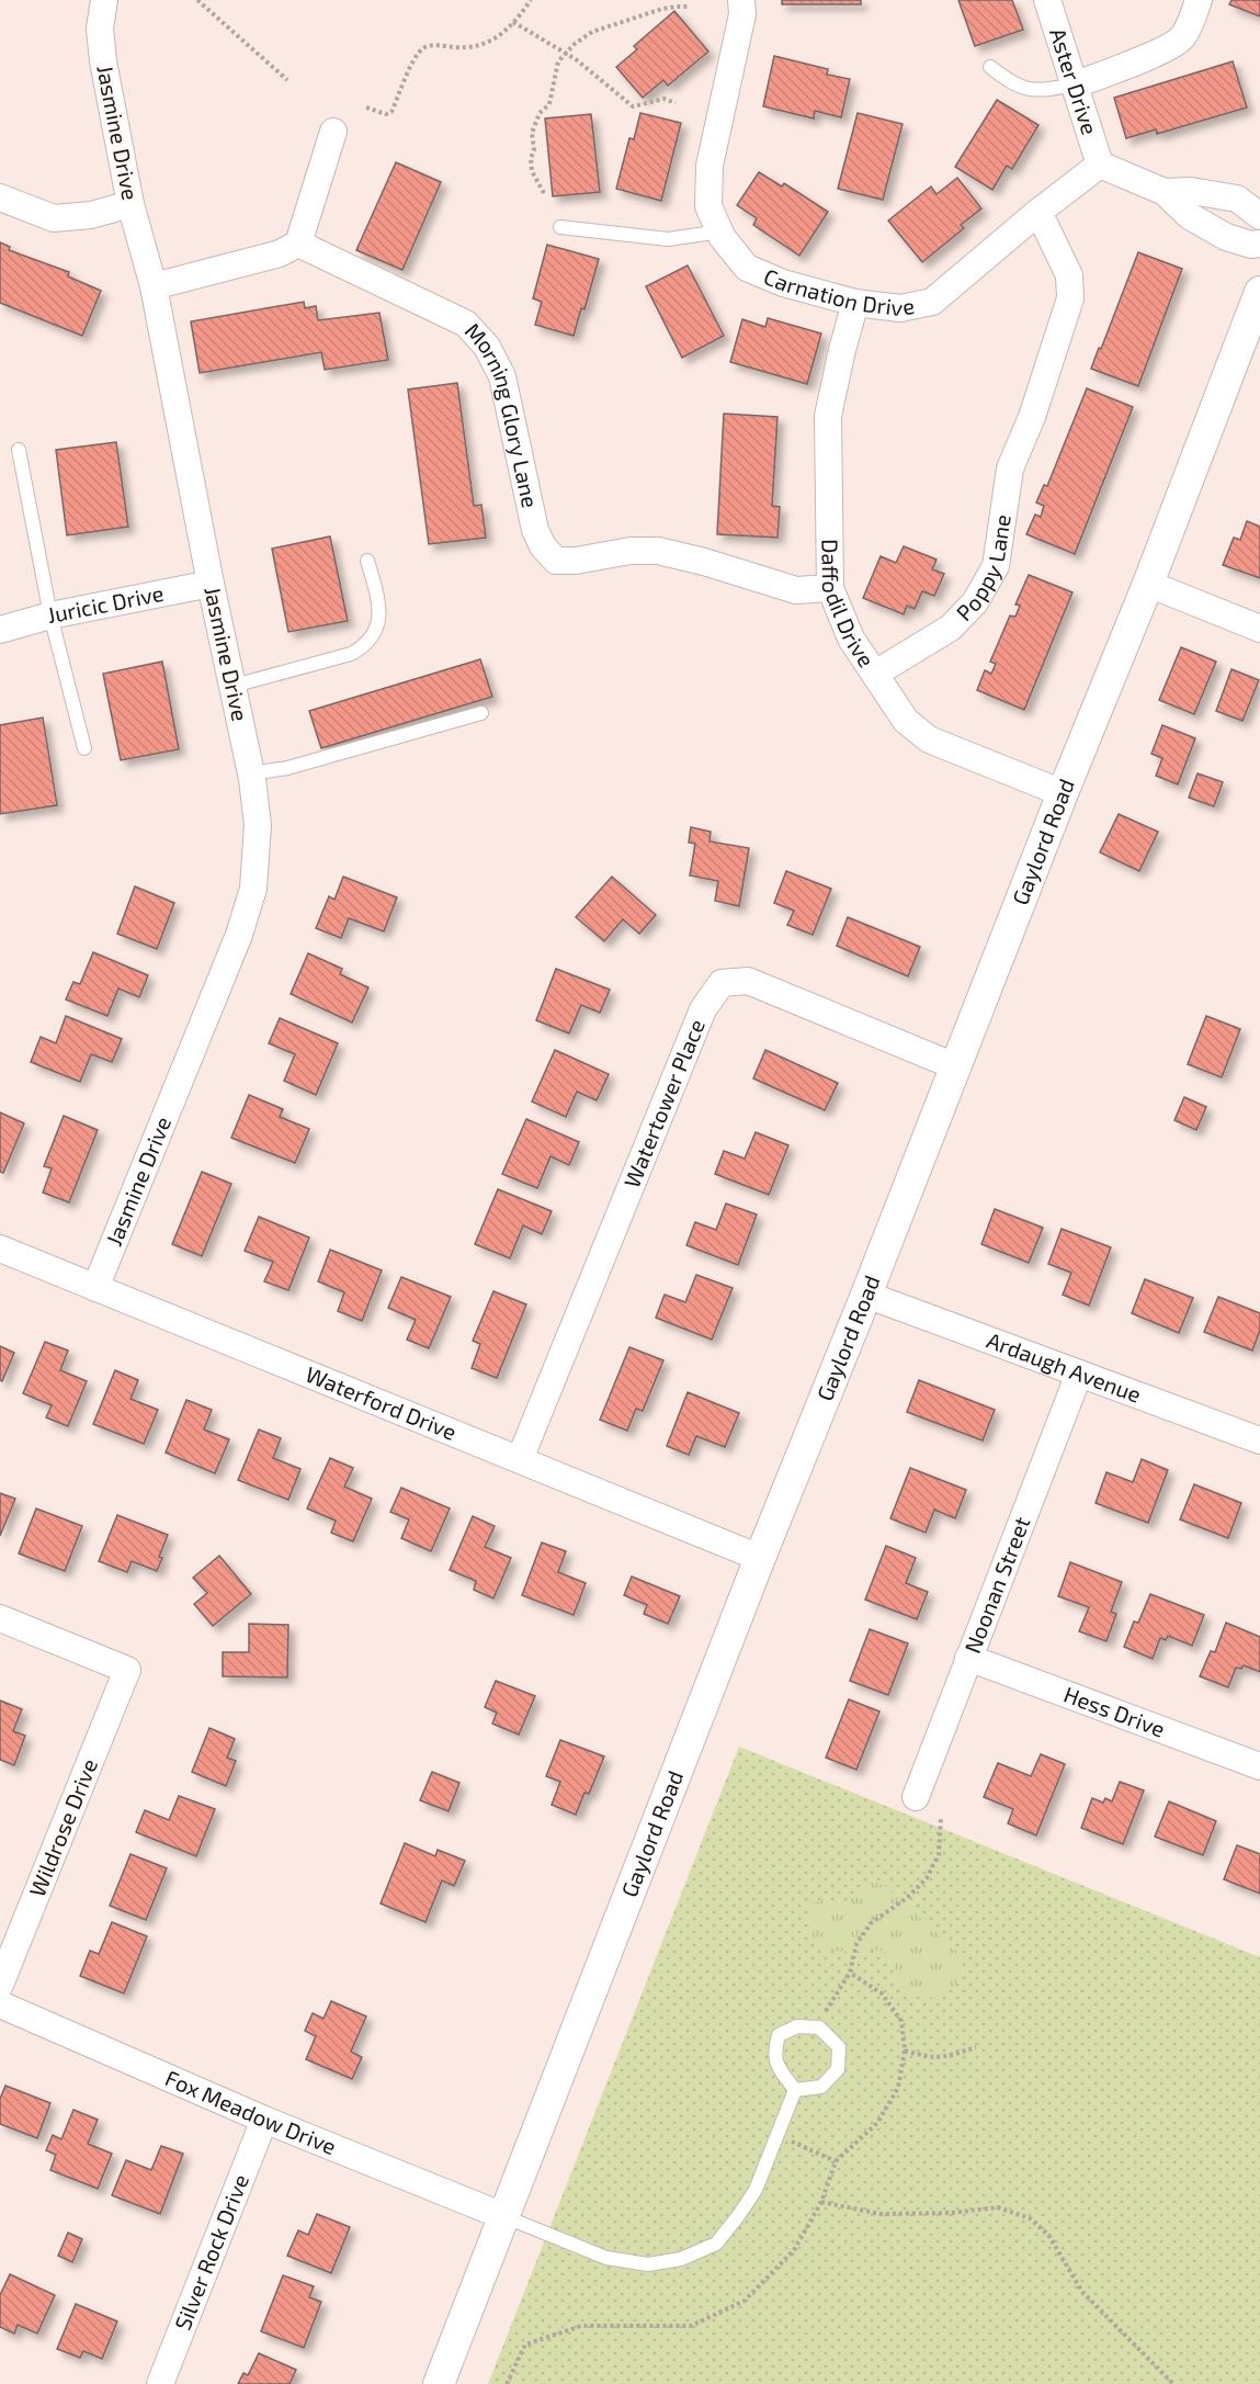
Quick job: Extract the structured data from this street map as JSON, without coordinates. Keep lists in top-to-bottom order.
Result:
{
  "streets": {
    "street": [
      "Aster Drive",
      "Jasmine Drive",
      "Carnation Drive",
      "Morning Glory Lane",
      "Poppy Lane",
      "Daffodil Drive",
      "Juricic Drive",
      "Gaylord Road",
      "Watertower Place",
      "Ardaugh Avenue",
      "Waterford Drive",
      "Noonan Street",
      "Hess Drive",
      "Wildrose Drive",
      "Fox Meadow Drive",
      "Silver Rock Drive"
    ]
  },
  "crossings": [
    ["Aster Drive", "Carnation Drive"],
    ["Jasmine Drive", "Juricic Drive"],
    ["Jasmine Drive", "Waterford Drive"],
    ["Carnation Drive", "Poppy Lane"],
    ["Carnation Drive", "Daffodil Drive"],
    ["Morning Glory Lane", "Daffodil Drive"],
    ["Poppy Lane", "Daffodil Drive"],
    ["Daffodil Drive", "Gaylord Road"],
    ["Gaylord Road", "Watertower Place"],
    ["Gaylord Road", "Ardaugh Avenue"],
    ["Gaylord Road", "Waterford Drive"],
    ["Gaylord Road", "Fox Meadow Drive"],
    ["Watertower Place", "Waterford Drive"],
    ["Ardaugh Avenue", "Noonan Street"],
    ["Noonan Street", "Hess Drive"],
    ["Fox Meadow Drive", "Silver Rock Drive"]
  ]
}
